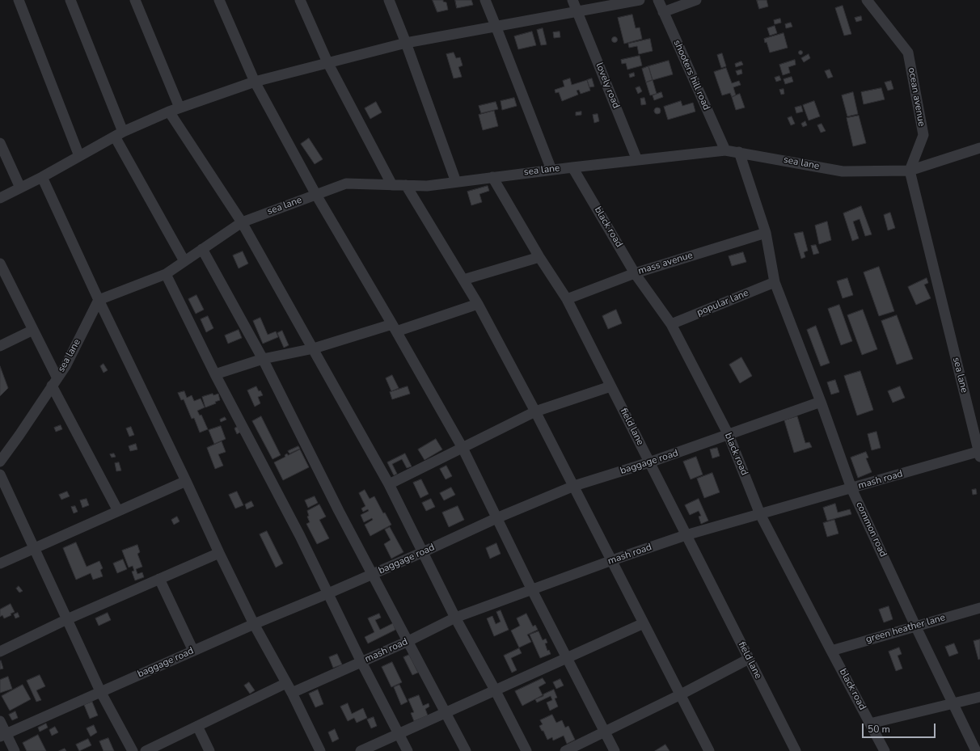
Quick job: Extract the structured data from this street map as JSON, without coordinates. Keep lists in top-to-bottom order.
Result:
{
  "streets": {
    "street": [
      "shooters hill road",
      "lovely road",
      "ocean avenue",
      "sea lane",
      "black road",
      "mass avenue",
      "popular lane",
      "field lane",
      "baggage road",
      "mash road",
      "common road",
      "green heather lane"
    ]
  },
  "crossings": [
    ["shooters hill road", "sea lane"],
    ["lovely road", "sea lane"],
    ["ocean avenue", "sea lane"],
    ["sea lane", "black road"],
    ["sea lane", "field lane"],
    ["sea lane", "mash road"],
    ["sea lane", "common road"],
    ["black road", "mass avenue"],
    ["black road", "popular lane"],
    ["black road", "baggage road"],
    ["black road", "mash road"],
    ["black road", "green heather lane"],
    ["mass avenue", "field lane"],
    ["mass avenue", "common road"],
    ["popular lane", "common road"],
    ["field lane", "baggage road"],
    ["field lane", "mash road"],
    ["baggage road", "common road"],
    ["mash road", "common road"],
    ["common road", "green heather lane"]
  ],
  "scale_bar": "50 m"
}
